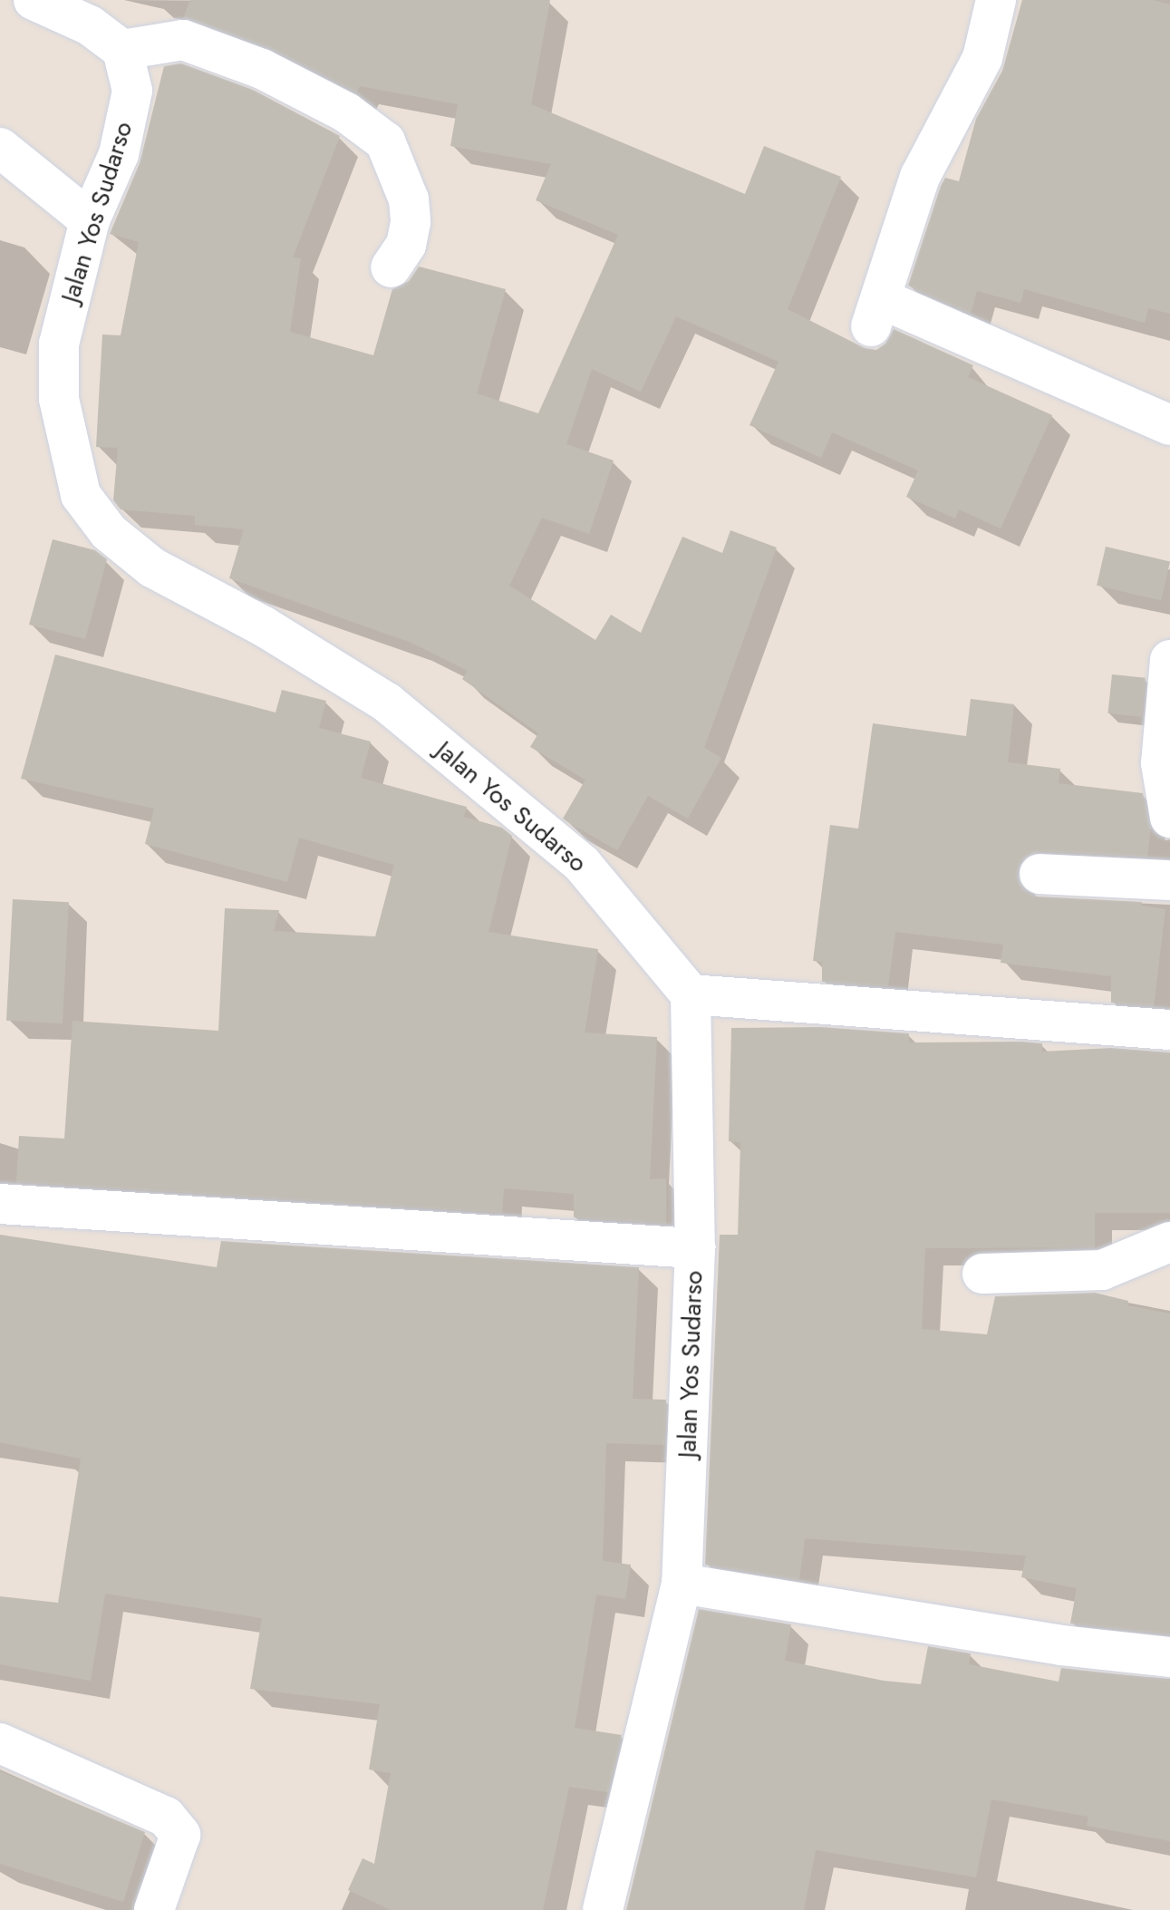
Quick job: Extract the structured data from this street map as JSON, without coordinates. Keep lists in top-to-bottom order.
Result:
{
  "streets": {
    "street": ["Jalan Yos Sudarso"]
  }
}
